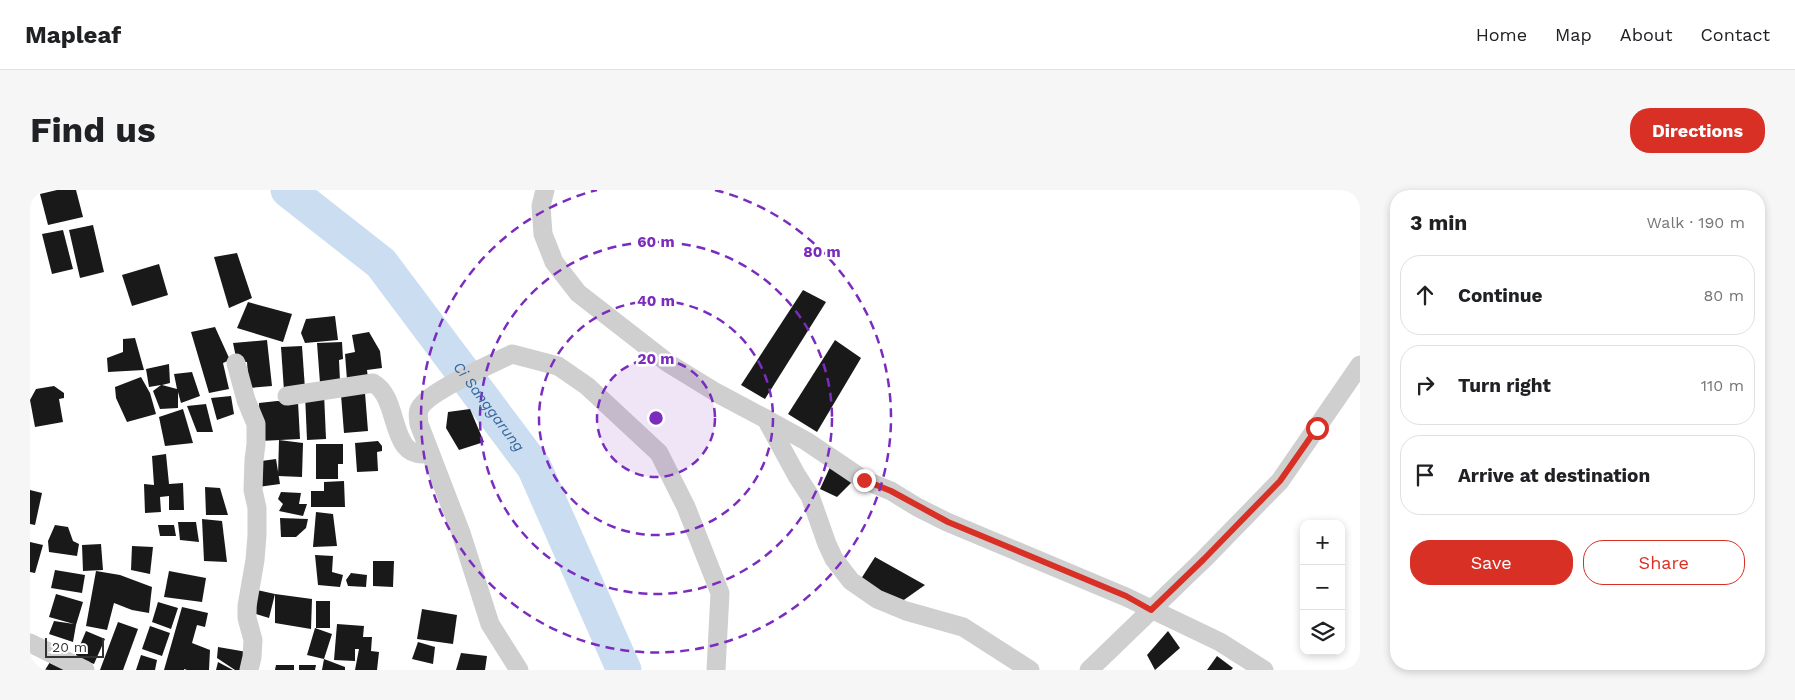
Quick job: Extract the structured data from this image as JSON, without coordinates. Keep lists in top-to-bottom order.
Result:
{
  "water": ["Ci Sanggarung"],
  "scale_bar": "20 m",
  "page": {
    "header": "Mapleaf",
    "nav": [
      "Home",
      "Map",
      "About",
      "Contact"
    ],
    "buttons": [
      "Directions",
      ["Save", "Share"]
    ],
    "title": "Find us",
    "heading": ["3 min", "Walk · 190 m"],
    "list": [
      ["Continue", "80 m"],
      ["Turn right", "110 m"],
      "Arrive at destination"
    ],
    "map_buttons": ["+", "−"],
    "scale": "20 m"
  },
  "rings": [
    "60 m",
    "80 m",
    "40 m",
    "20 m"
  ]
}
